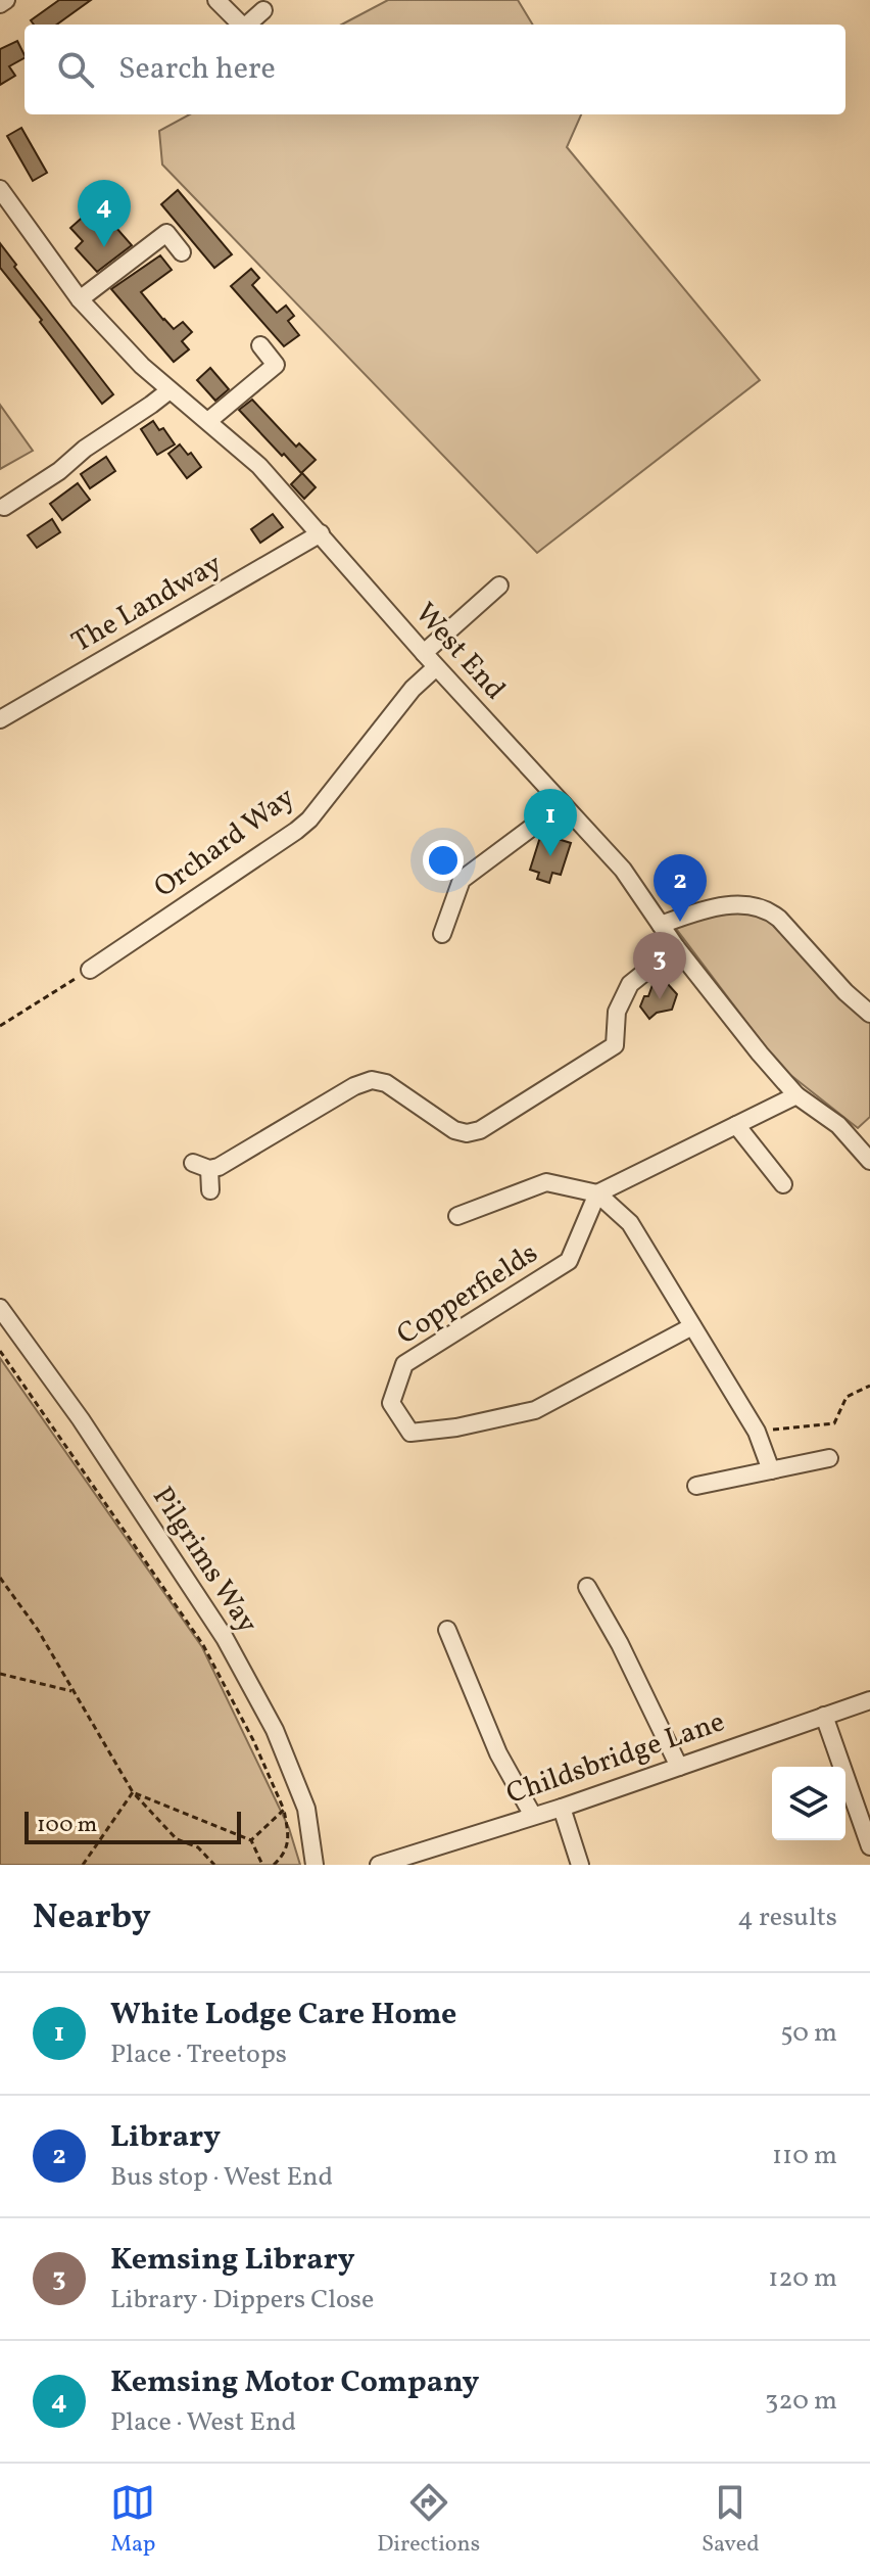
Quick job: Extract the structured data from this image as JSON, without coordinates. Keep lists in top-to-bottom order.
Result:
{
  "streets": {
    "street": [
      "The Landway",
      "West End",
      "Orchard Way",
      "Copperfields",
      "Pilgrims Way",
      "Childsbridge Lane"
    ]
  },
  "crossings": [
    ["The Landway", "West End"],
    ["West End", "Orchard Way"]
  ],
  "scale_bar": "100 m",
  "page": {
    "search": "Search here",
    "pins": [
      "4",
      "1",
      "2",
      "3"
    ],
    "scale": "100 m",
    "heading": ["Nearby", "4 results"],
    "list": [
      {
        "mark": "1",
        "name": "White Lodge Care Home",
        "note": "Place · Treetops",
        "value": "50 m"
      },
      {
        "mark": "2",
        "name": "Library",
        "note": "Bus stop · West End",
        "value": "110 m"
      },
      {
        "mark": "3",
        "name": "Kemsing Library",
        "note": "Library · Dippers Close",
        "value": "120 m"
      },
      {
        "mark": "4",
        "name": "Kemsing Motor Company",
        "note": "Place · West End",
        "value": "320 m"
      }
    ],
    "nav": ["Map", "Directions", "Saved"]
  }
}
